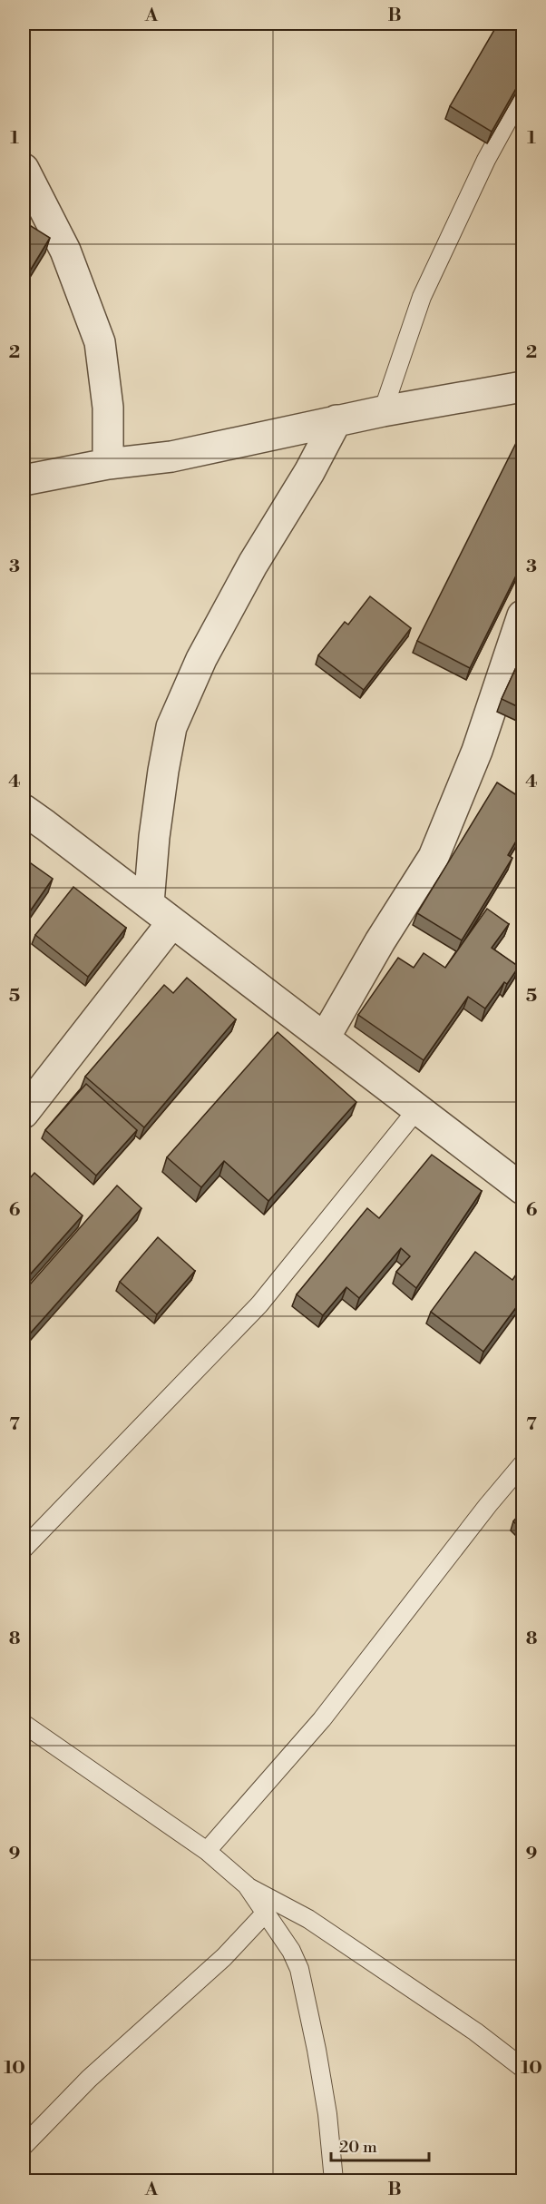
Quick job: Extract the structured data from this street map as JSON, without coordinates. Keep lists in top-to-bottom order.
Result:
{
  "scale_bar": "20 m",
  "grid": {
    "columns": ["A", "B"],
    "rows": [
      "1",
      "2",
      "3",
      "4",
      "5",
      "6",
      "7",
      "8",
      "9",
      "10"
    ]
  }
}
